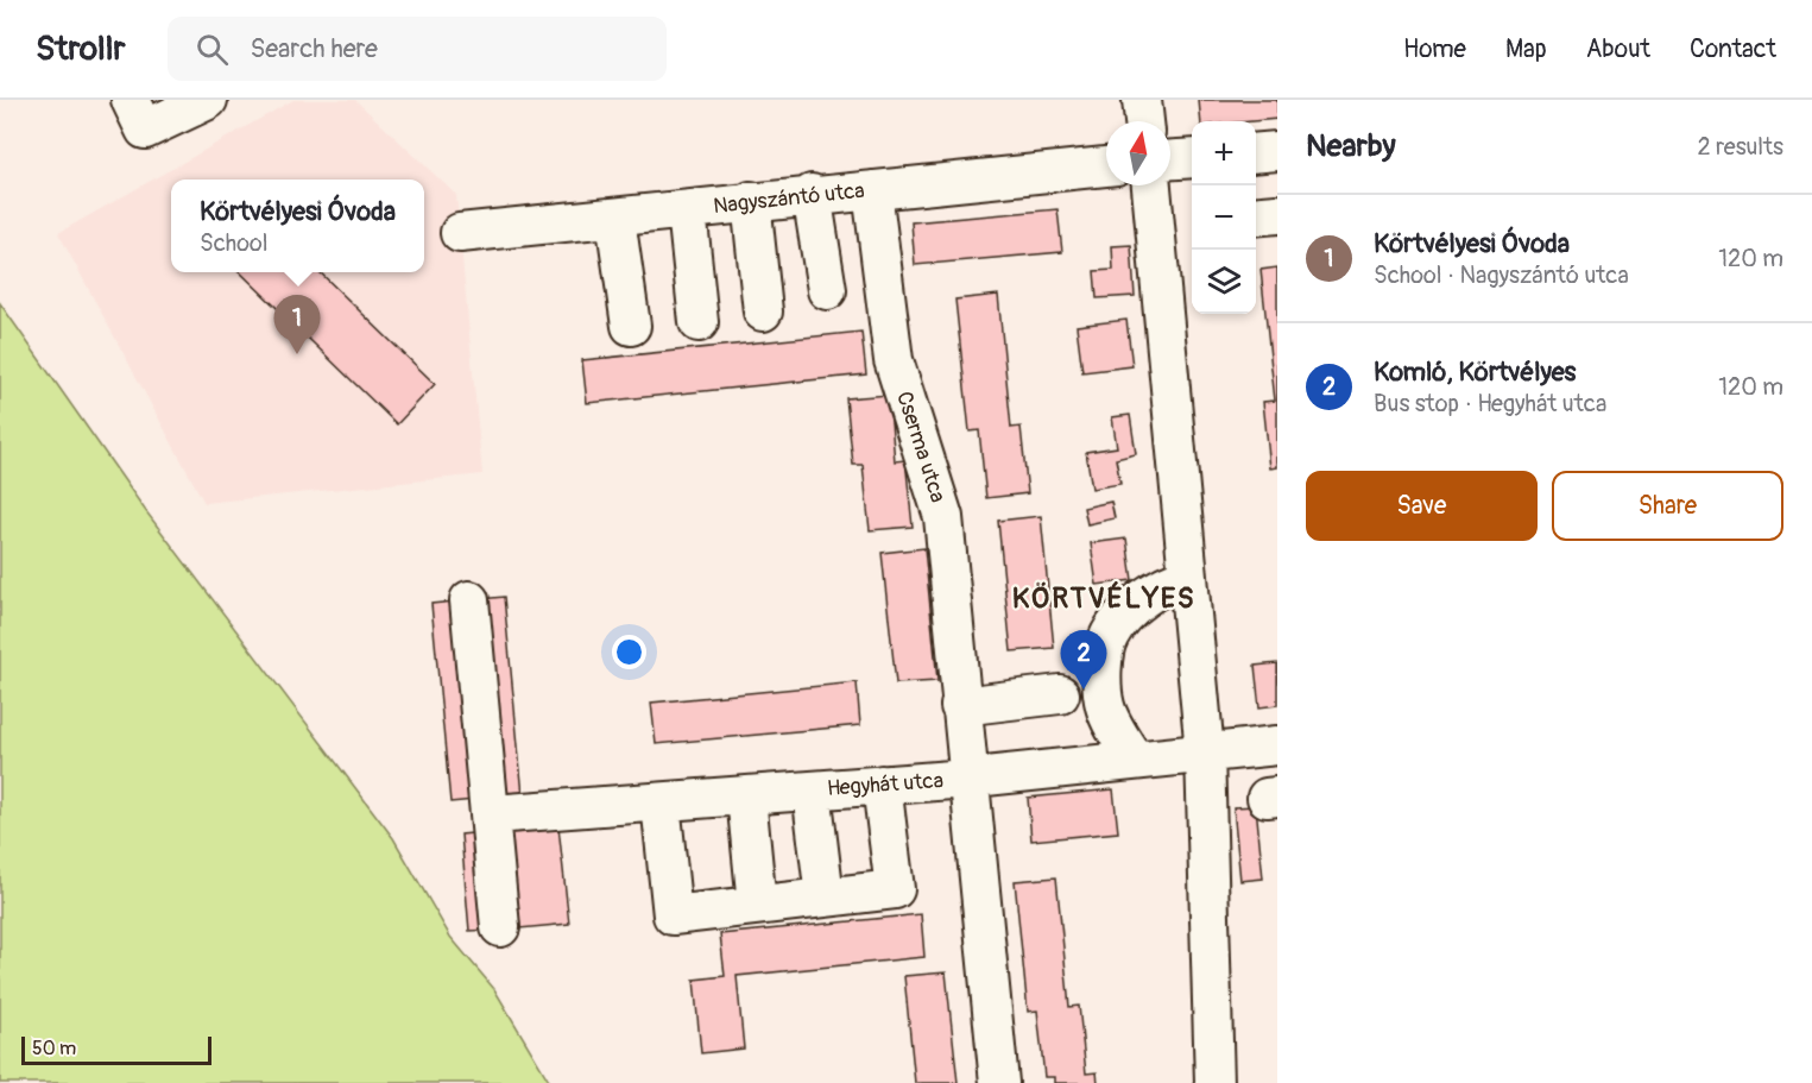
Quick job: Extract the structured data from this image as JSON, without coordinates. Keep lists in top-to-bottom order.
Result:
{
  "streets": {
    "street": ["Nagyszántó utca", "Cserma utca", "Hegyhát utca"]
  },
  "crossings": [
    ["Nagyszántó utca", "Cserma utca"],
    ["Cserma utca", "Hegyhát utca"]
  ],
  "districts": ["KÖRTVÉLYES"],
  "scale_bar": "50 m",
  "north": "top",
  "page": {
    "header": "Strollr",
    "search": "Search here",
    "nav": [
      "Home",
      "Map",
      "About",
      "Contact"
    ],
    "heading": ["Nearby", "2 results"],
    "map_buttons": ["+", "−"],
    "popup": ["Körtvélyesi Óvoda", "School"],
    "list": [
      {
        "mark": "1",
        "name": "Körtvélyesi Óvoda",
        "note": "School · Nagyszántó utca",
        "value": "120 m"
      },
      {
        "mark": "2",
        "name": "Komló, Körtvélyes",
        "note": "Bus stop · Hegyhát utca",
        "value": "120 m"
      }
    ],
    "pins": ["1", "2"],
    "buttons": ["Save", "Share"],
    "scale": "50 m"
  }
}
